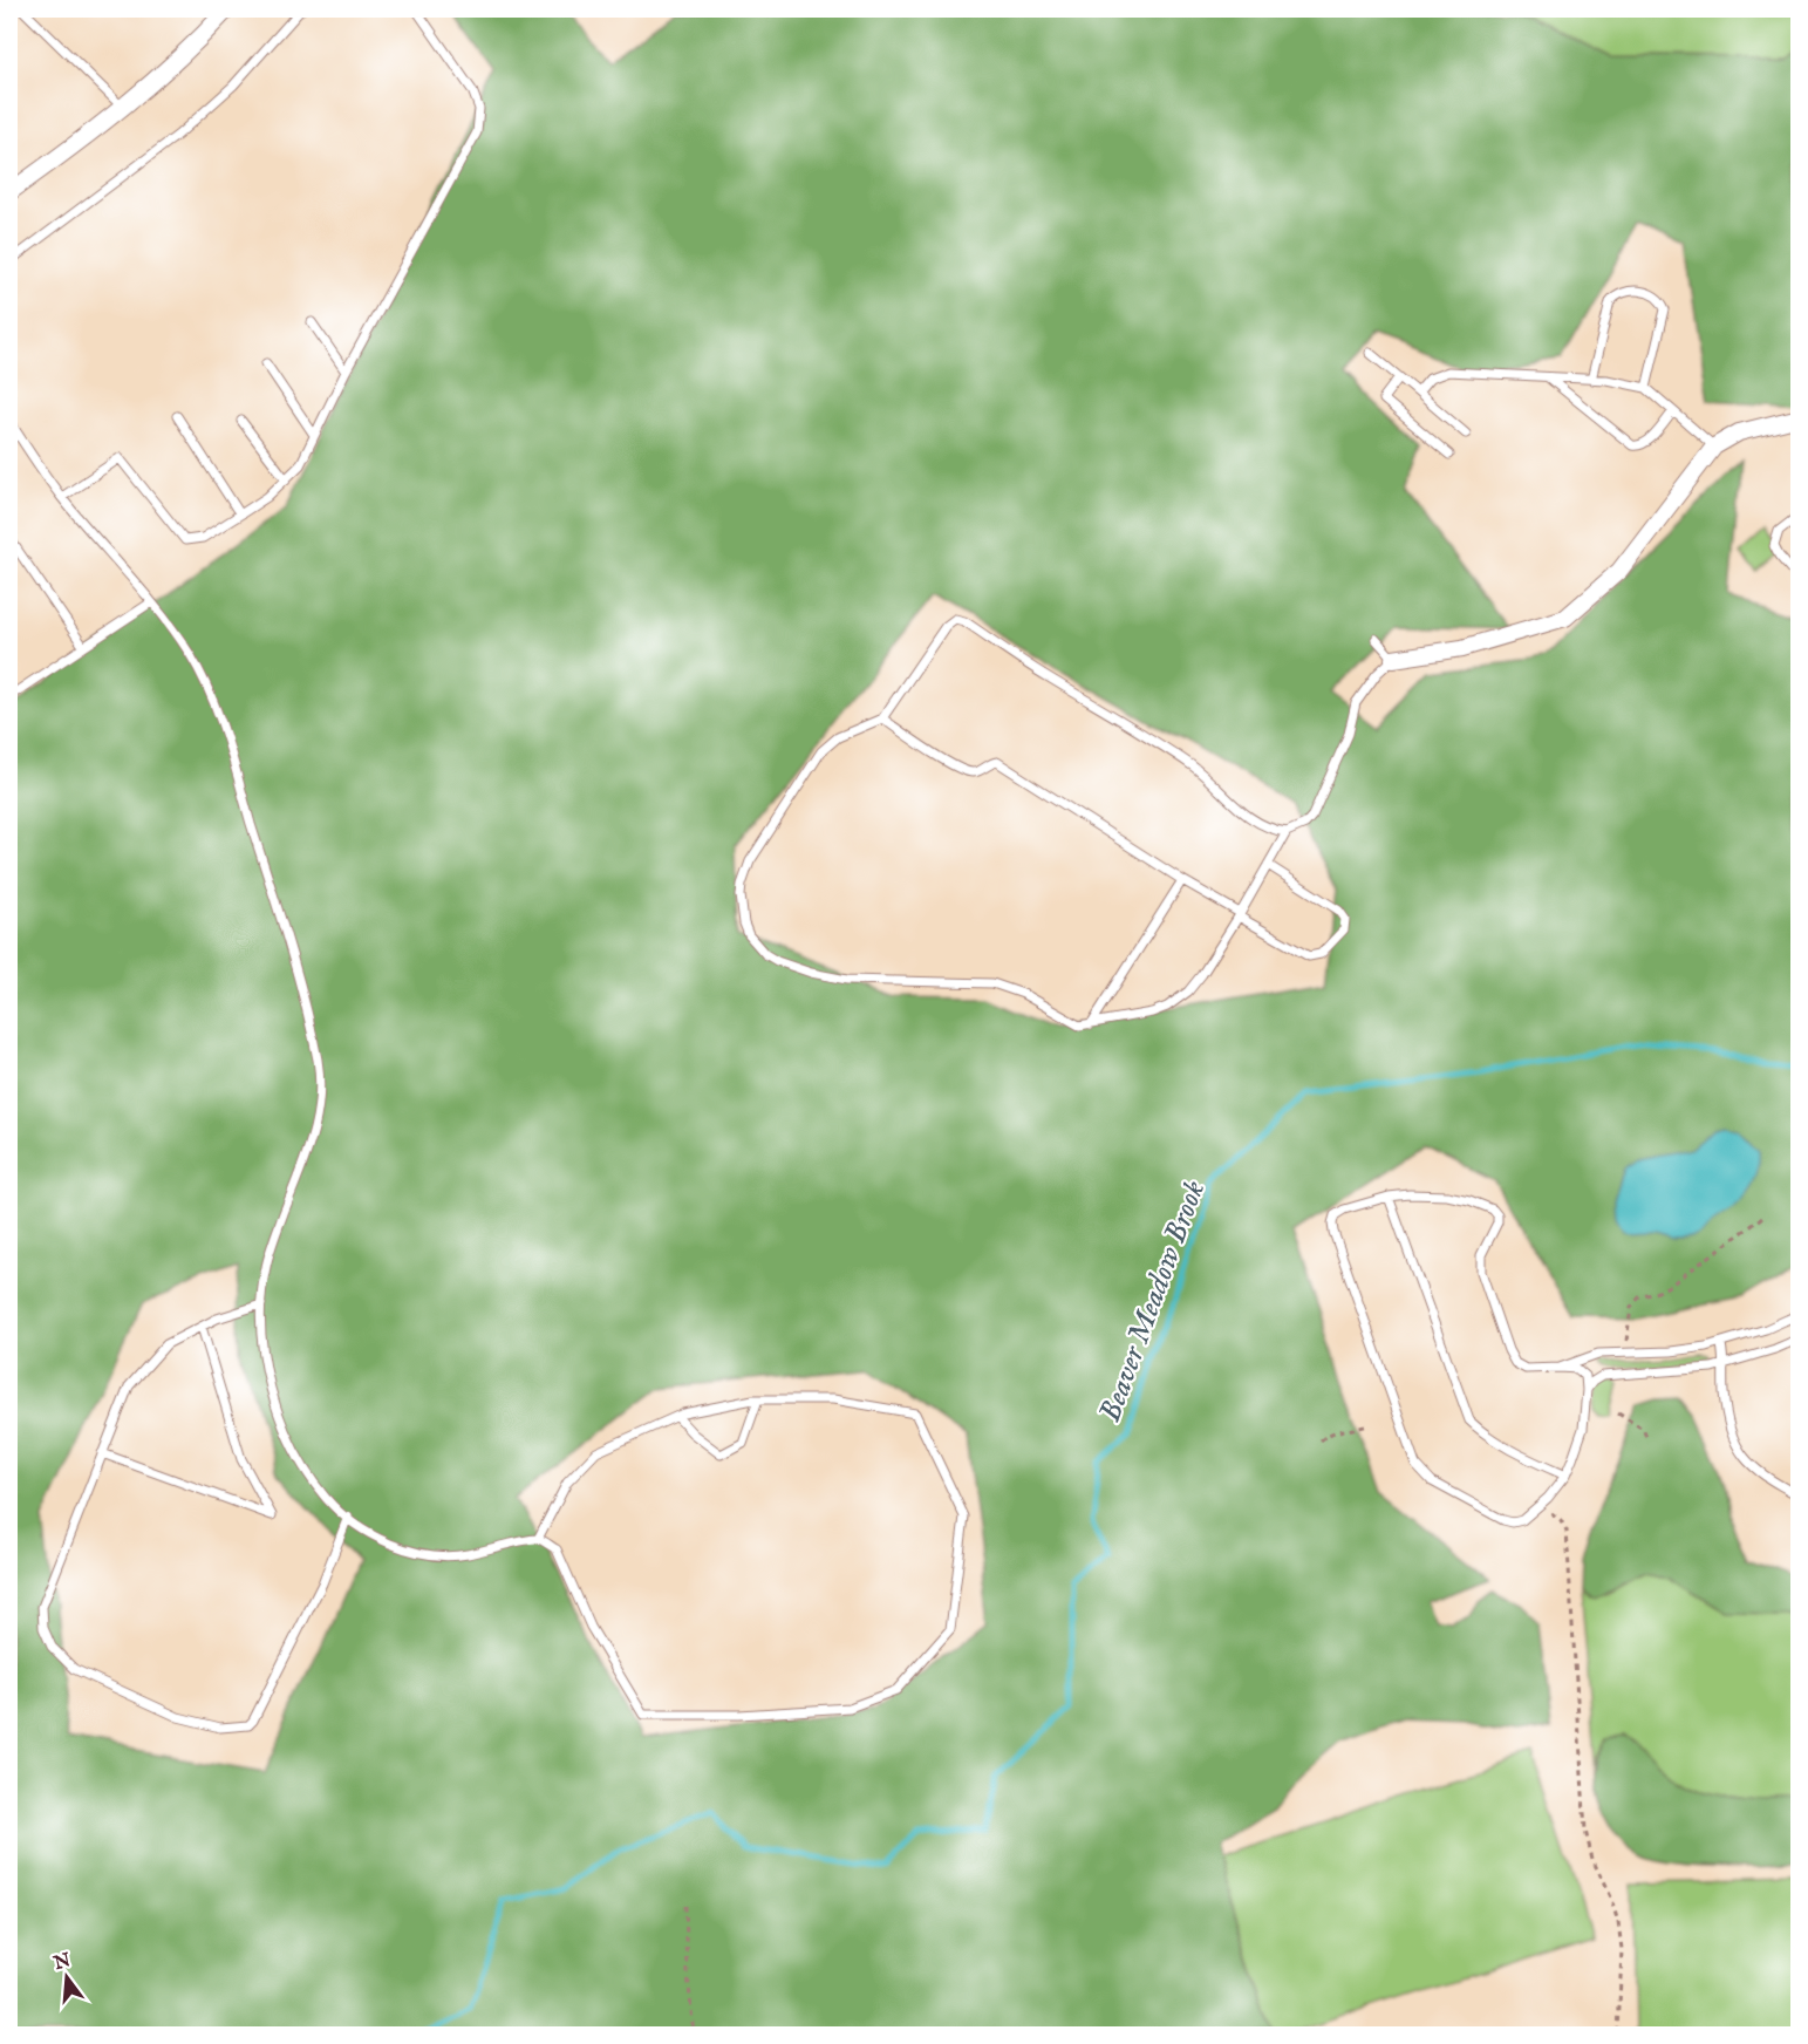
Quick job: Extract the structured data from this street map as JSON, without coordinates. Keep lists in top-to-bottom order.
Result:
{
  "water": ["Beaver Meadow Brook"],
  "north": "top"
}
